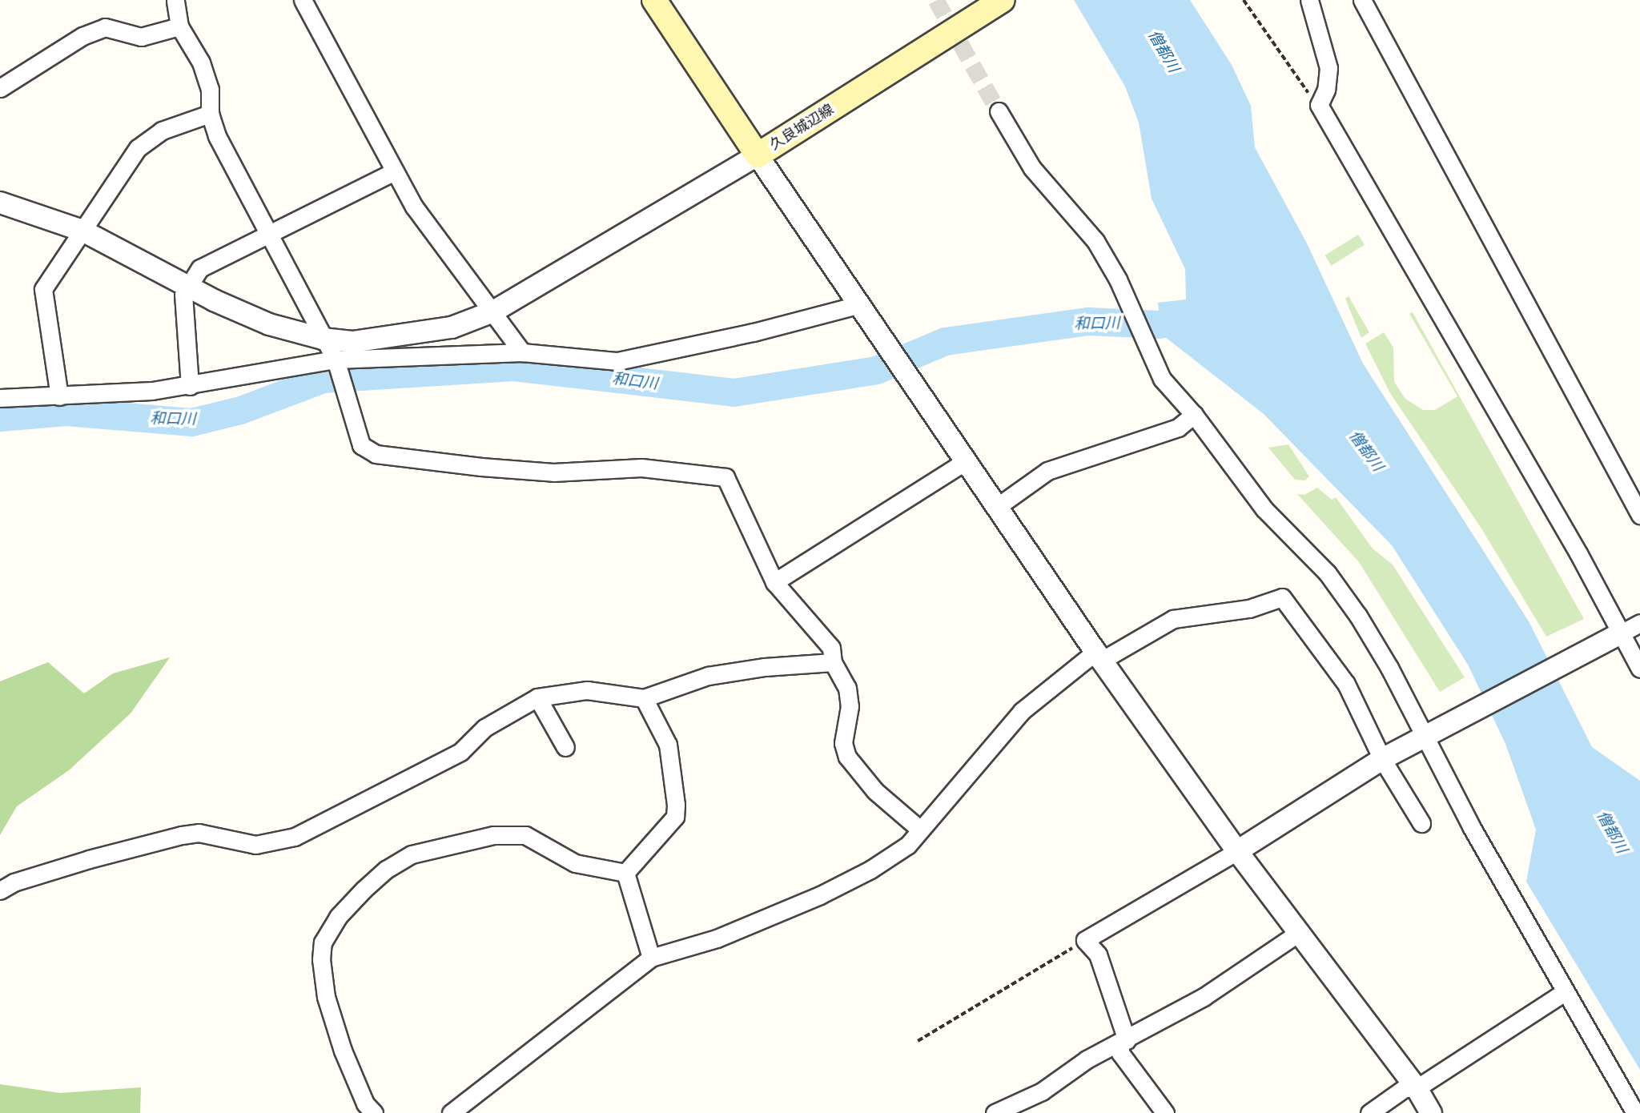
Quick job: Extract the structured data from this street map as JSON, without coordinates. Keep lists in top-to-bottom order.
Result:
{
  "streets": {
    "main road": ["久良城辺線"]
  },
  "water": ["僧都川", "和口川"]
}
